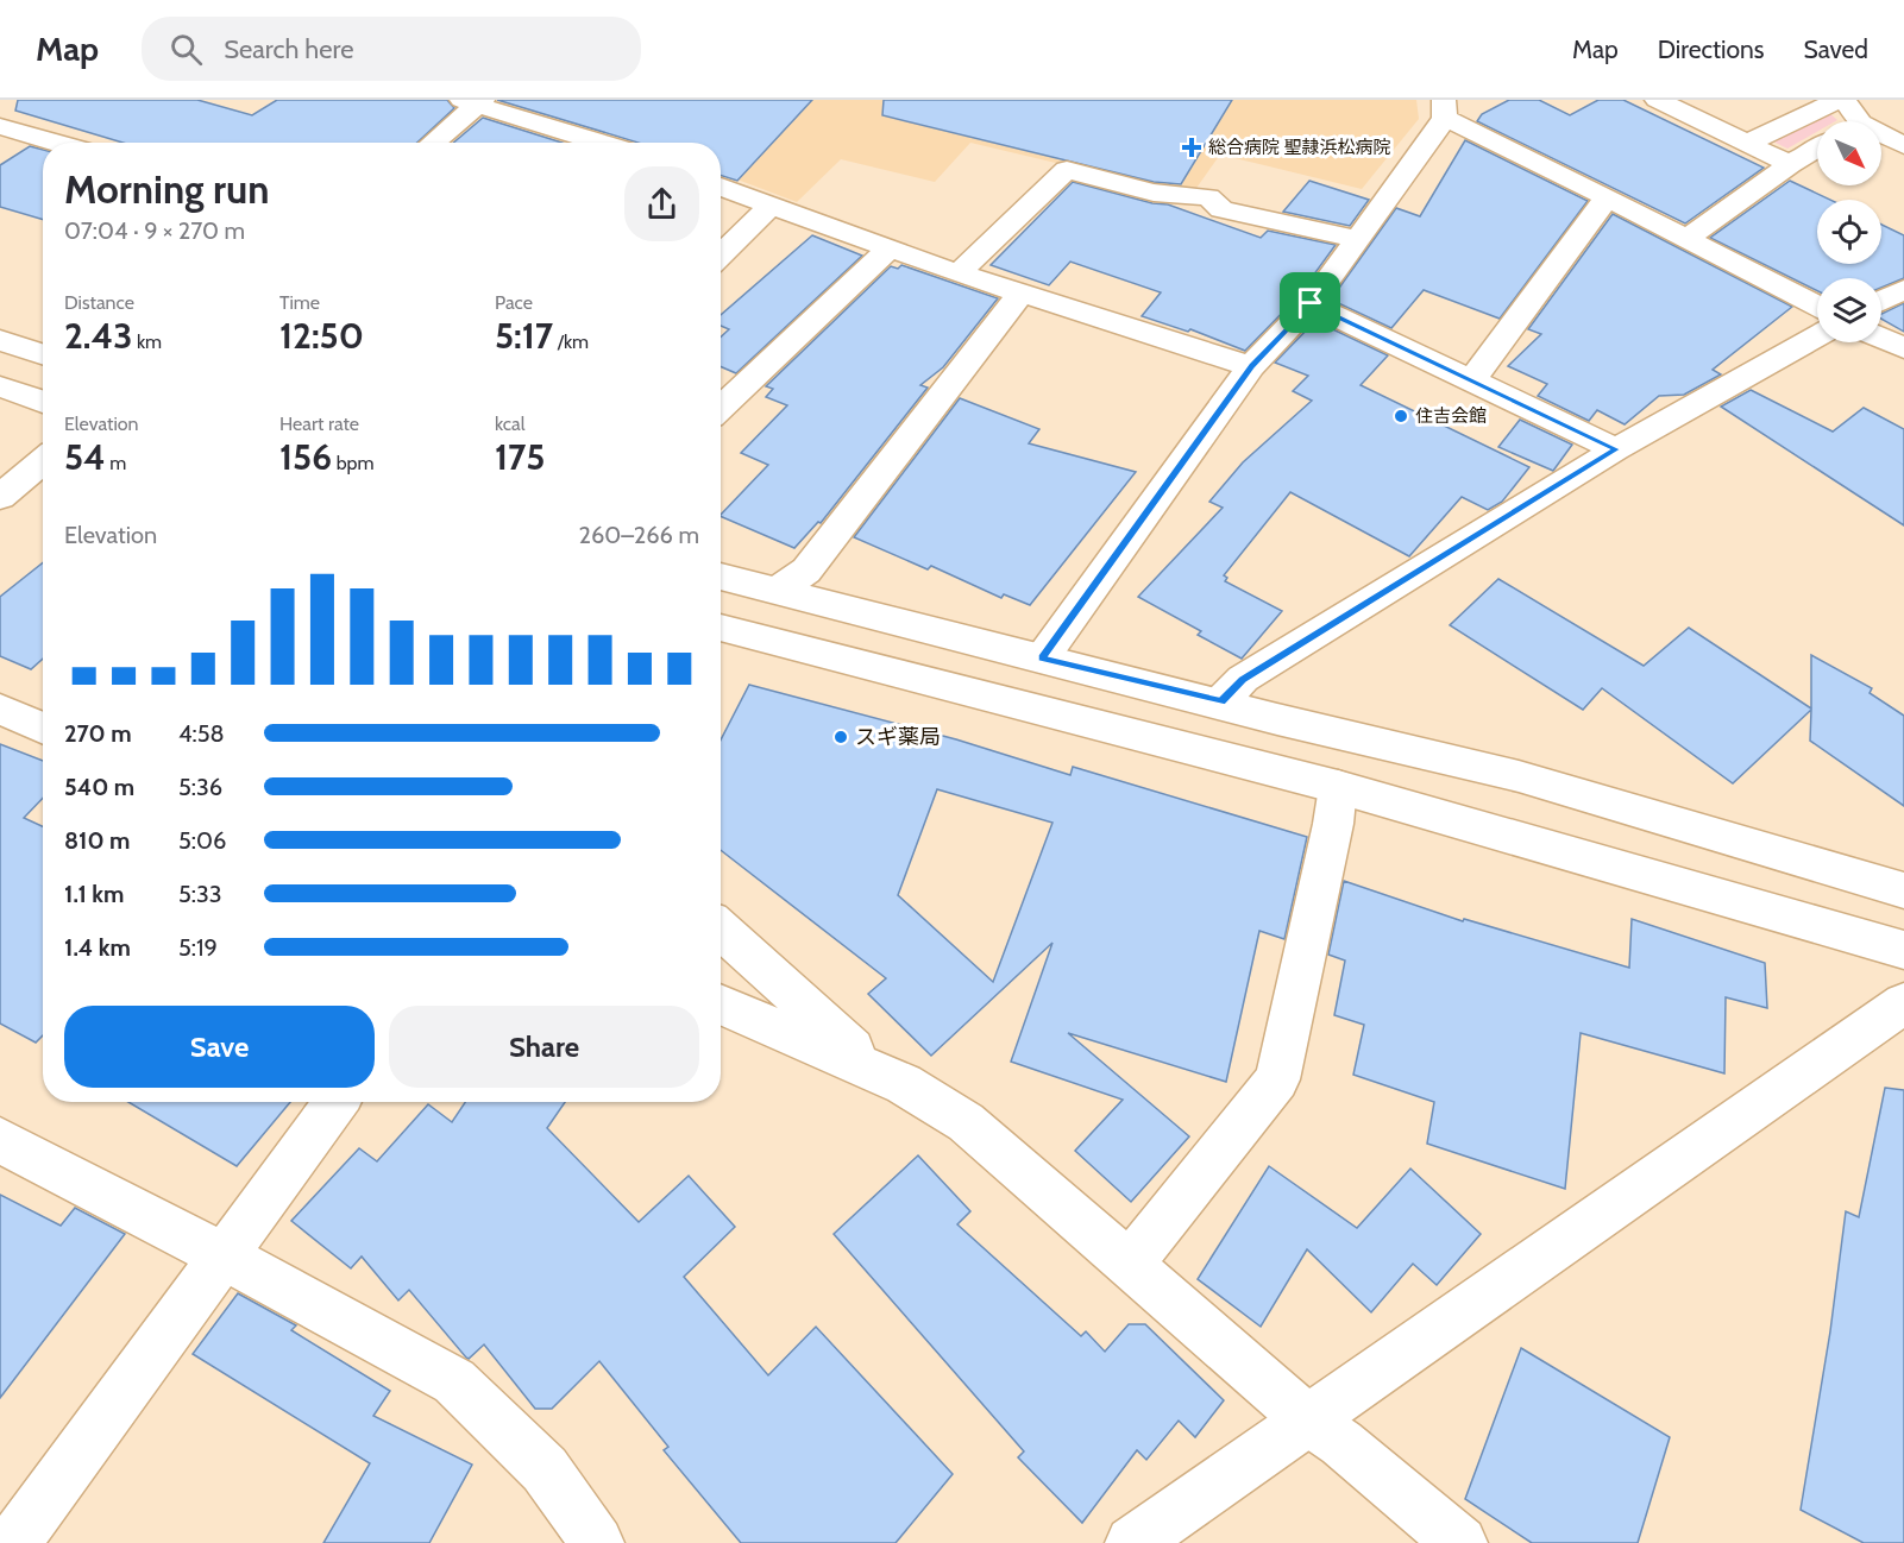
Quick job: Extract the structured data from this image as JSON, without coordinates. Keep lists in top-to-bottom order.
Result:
{
  "places": {
    "health": ["総合病院 聖隷浜松病院"],
    "other": ["住吉会館", "スギ薬局"]
  },
  "north": "bottom right",
  "page": {
    "header": "Map",
    "search": "Search here",
    "nav": ["Map", "Directions", "Saved"],
    "heading": ["Morning run", "07:04 · 9 × 270 m"],
    "stats": [
      ["Distance", "2.43 km"],
      ["Time", "12:50"],
      ["Pace", "5:17 /km"],
      ["Elevation", "54 m"],
      ["Heart rate", "156 bpm"],
      ["kcal", "175"]
    ],
    "chart": ["Elevation", "260–266 m"],
    "list": [
      {
        "name": "270 m",
        "note": "4:58"
      },
      {
        "name": "540 m",
        "note": "5:36"
      },
      {
        "name": "810 m",
        "note": "5:06"
      },
      {
        "name": "1.1 km",
        "note": "5:33"
      },
      {
        "name": "1.4 km",
        "note": "5:19"
      }
    ],
    "buttons": ["Save", "Share"]
  }
}
